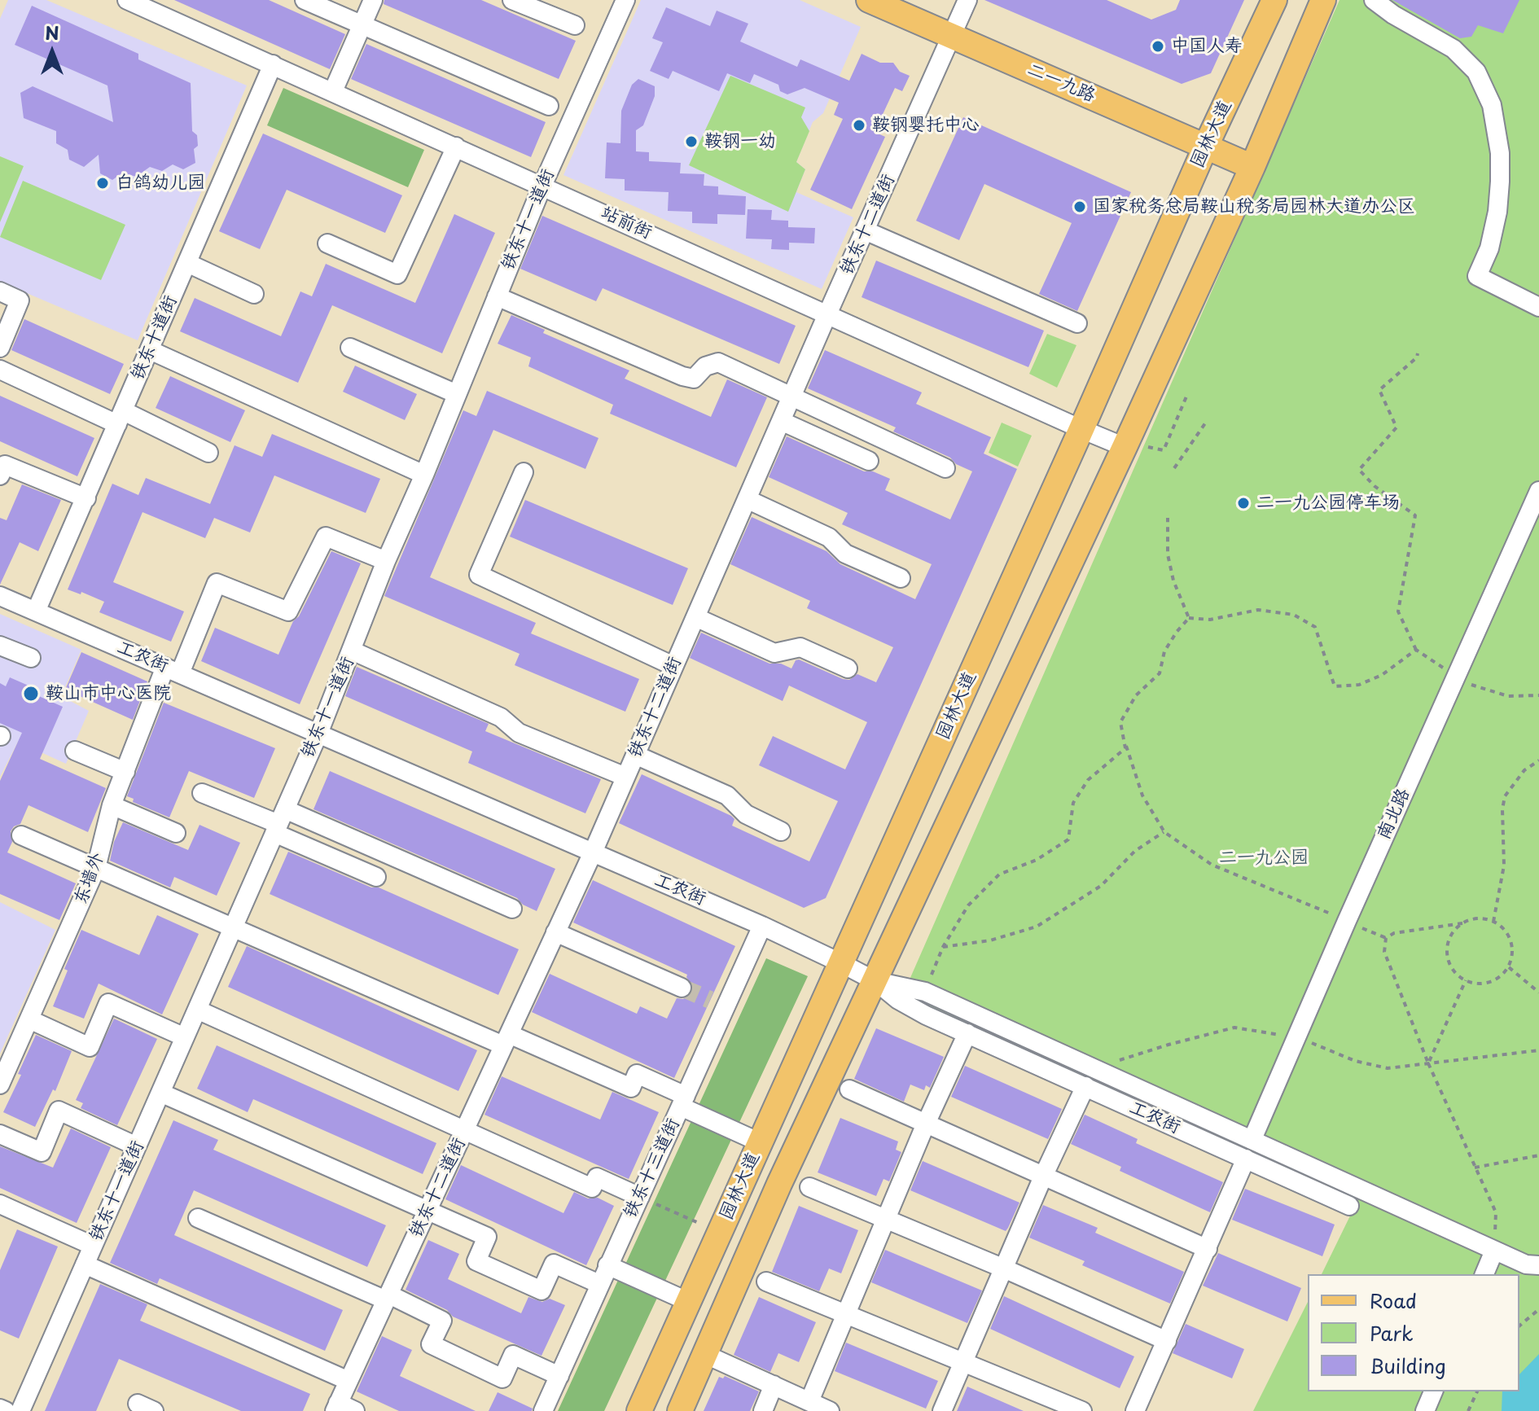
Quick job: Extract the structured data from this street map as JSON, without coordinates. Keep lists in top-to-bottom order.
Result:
{
  "streets": {
    "main road": ["二一九路", "园林大道"],
    "street": [
      "铁东十一道街",
      "站前街",
      "铁东十二道街",
      "铁东十道街",
      "工农街",
      "南北路",
      "东墙外",
      "铁东十三道街"
    ]
  },
  "crossings": [
    ["二一九路", "园林大道"],
    ["二一九路", "铁东十二道街"],
    ["园林大道", "站前街"],
    ["园林大道", "工农街"],
    ["铁东十一道街", "站前街"],
    ["铁东十一道街", "工农街"],
    ["铁东十一道街", "东墙外"],
    ["站前街", "铁东十二道街"],
    ["站前街", "铁东十道街"],
    ["铁东十二道街", "工农街"],
    ["铁东十道街", "工农街"],
    ["工农街", "东墙外"],
    ["工农街", "铁东十三道街"]
  ],
  "parks": ["二一九公园"],
  "places": [
    "中国人寿",
    "鞍钢婴托中心",
    "鞍钢一幼",
    "白鸽幼儿园",
    "国家税务总局鞍山税务局园林大道办公区",
    "二一九公园停车场",
    "鞍山市中心医院"
  ],
  "legend": ["Road", "Park", "Building"],
  "north": "top"
}
